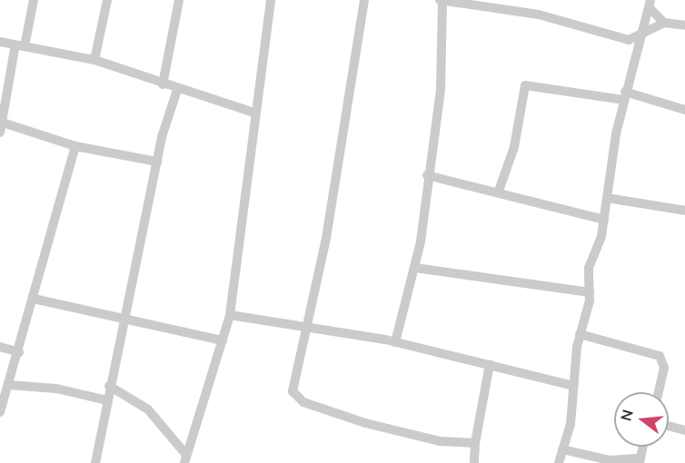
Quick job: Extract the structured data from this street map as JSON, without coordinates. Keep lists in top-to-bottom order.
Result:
{
  "north": "left"
}
